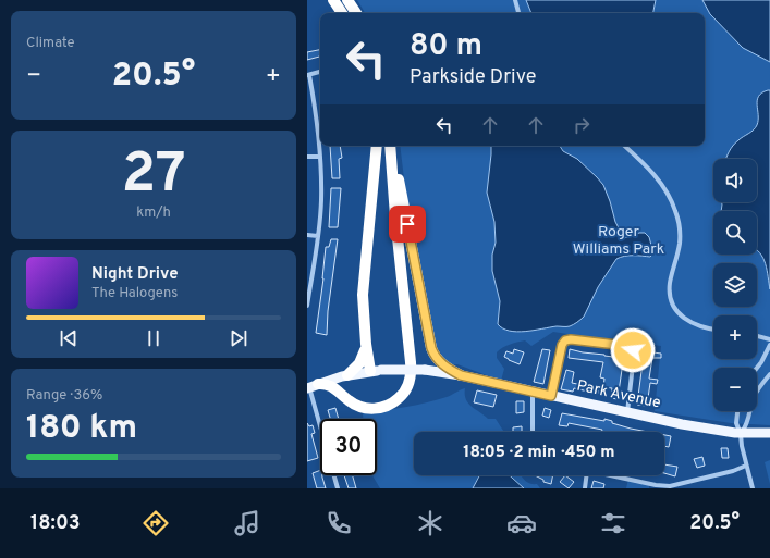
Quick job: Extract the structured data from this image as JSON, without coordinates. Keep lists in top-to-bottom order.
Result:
{
  "streets": {
    "main road": ["Park Avenue"]
  },
  "parks": ["Roger Williams Park"],
  "page": {
    "tile": [
      "Climate",
      ["27", "km/h"],
      ["Range · 36%", "180 km"]
    ],
    "turn": ["80 m", "Parkside Drive"],
    "heat": ["−", "20.5°", "+"],
    "map_buttons": ["+", "−"],
    "song": ["Night Drive", "The Halogens"],
    "limit": "30",
    "trip": "18:05 · 2 min · 450 m",
    "tabs": ["18:03", "20.5°"]
  }
}
